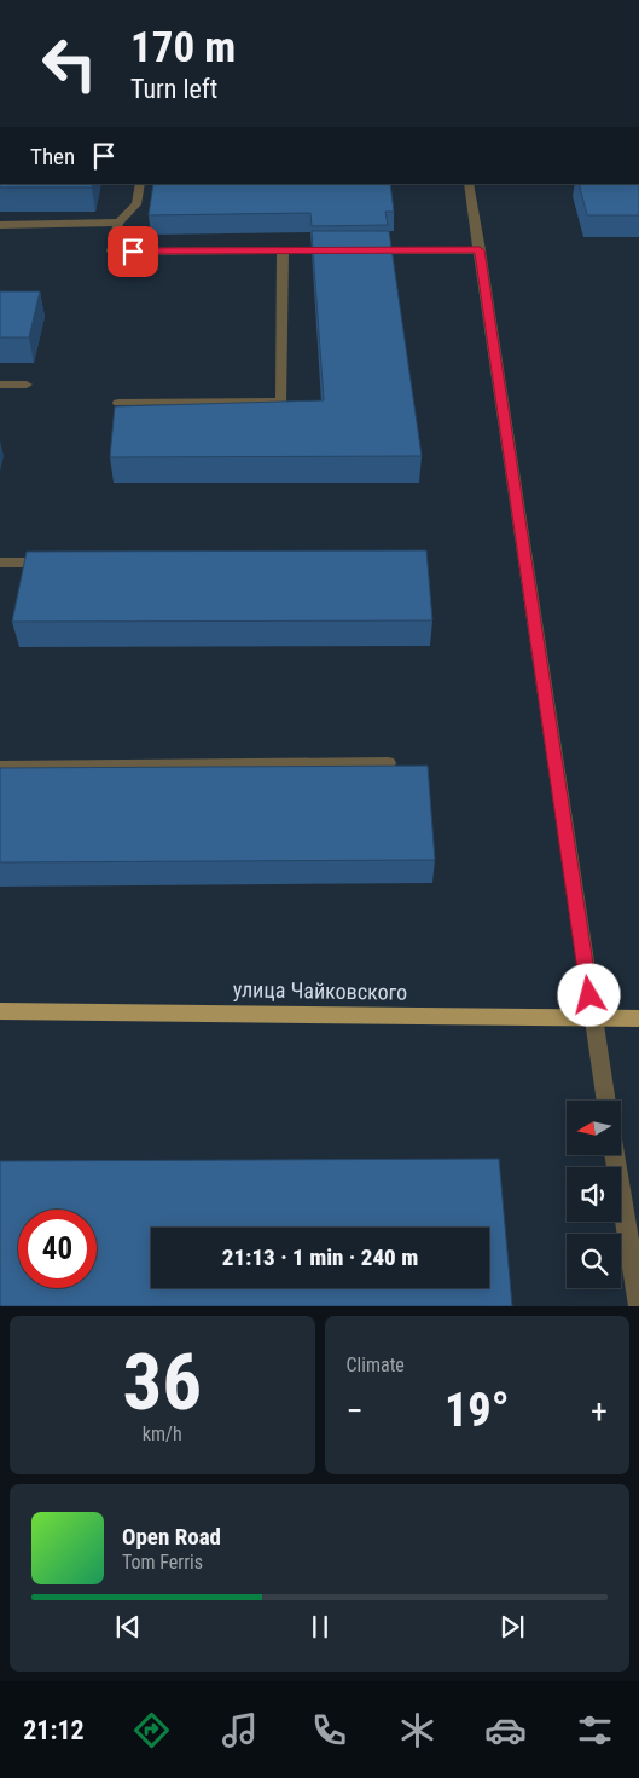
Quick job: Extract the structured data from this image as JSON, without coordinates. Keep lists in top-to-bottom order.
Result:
{
  "streets": {
    "main road": ["улица Чайковского"]
  },
  "north": "left",
  "page": {
    "turn": ["170 m", "Turn left"],
    "then": "Then",
    "limit": "40",
    "trip": "21:13 · 1 min · 240 m",
    "tile": [
      ["36", "km/h"],
      "Climate"
    ],
    "heat": ["−", "19°", "+"],
    "song": ["Open Road", "Tom Ferris"],
    "tabs": "21:12"
  }
}
